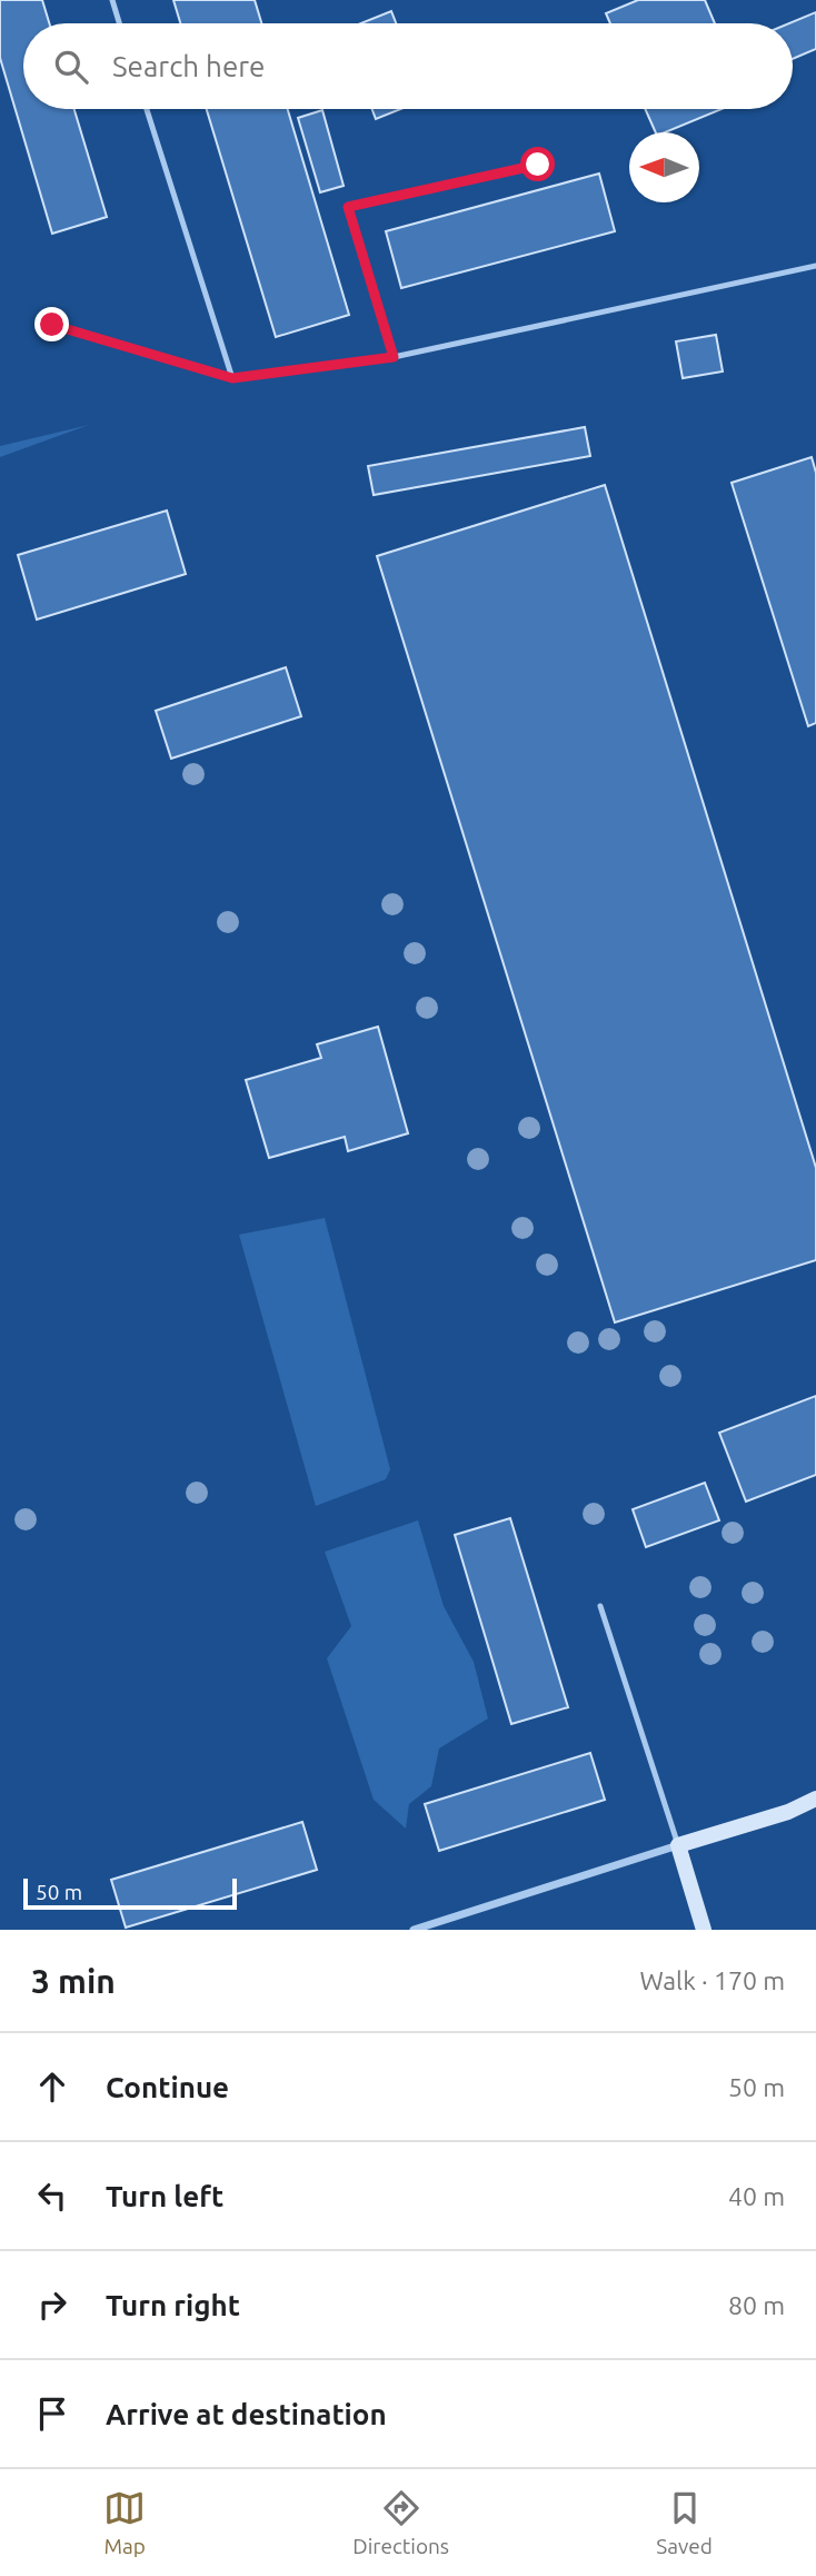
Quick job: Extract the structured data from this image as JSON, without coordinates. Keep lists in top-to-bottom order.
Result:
{
  "scale_bar": "50 m",
  "north": "left",
  "page": {
    "search": "Search here",
    "scale": "50 m",
    "heading": ["3 min", "Walk · 170 m"],
    "list": [
      ["Continue", "50 m"],
      ["Turn left", "40 m"],
      ["Turn right", "80 m"],
      "Arrive at destination"
    ],
    "nav": ["Map", "Directions", "Saved"]
  }
}
